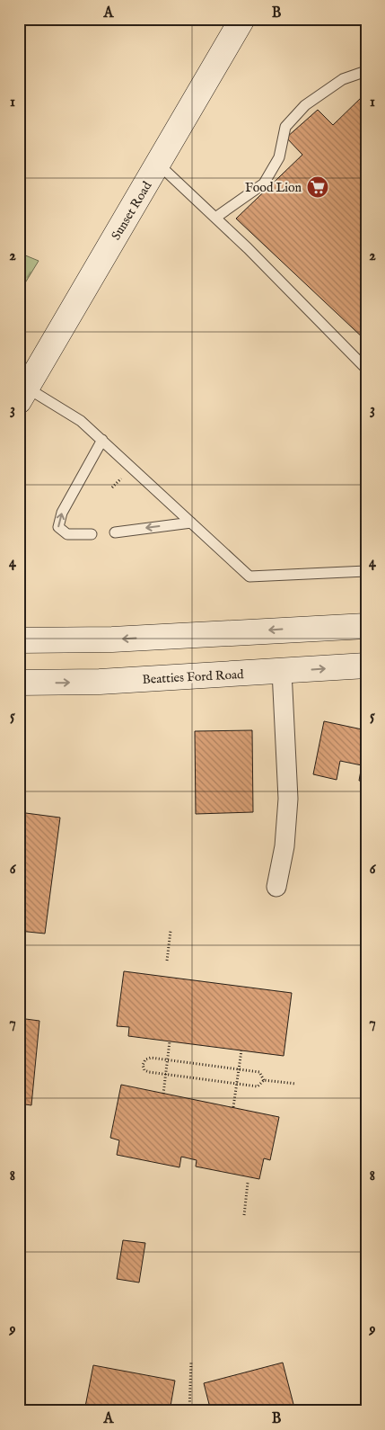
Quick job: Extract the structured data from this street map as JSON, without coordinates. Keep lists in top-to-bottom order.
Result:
{
  "streets": {
    "main road": ["Sunset Road", "Beatties Ford Road"]
  },
  "places": {
    "supermarket": ["Food Lion"]
  },
  "grid": {
    "columns": ["A", "B"],
    "rows": [
      "1",
      "2",
      "3",
      "4",
      "5",
      "6",
      "7",
      "8",
      "9"
    ]
  }
}
